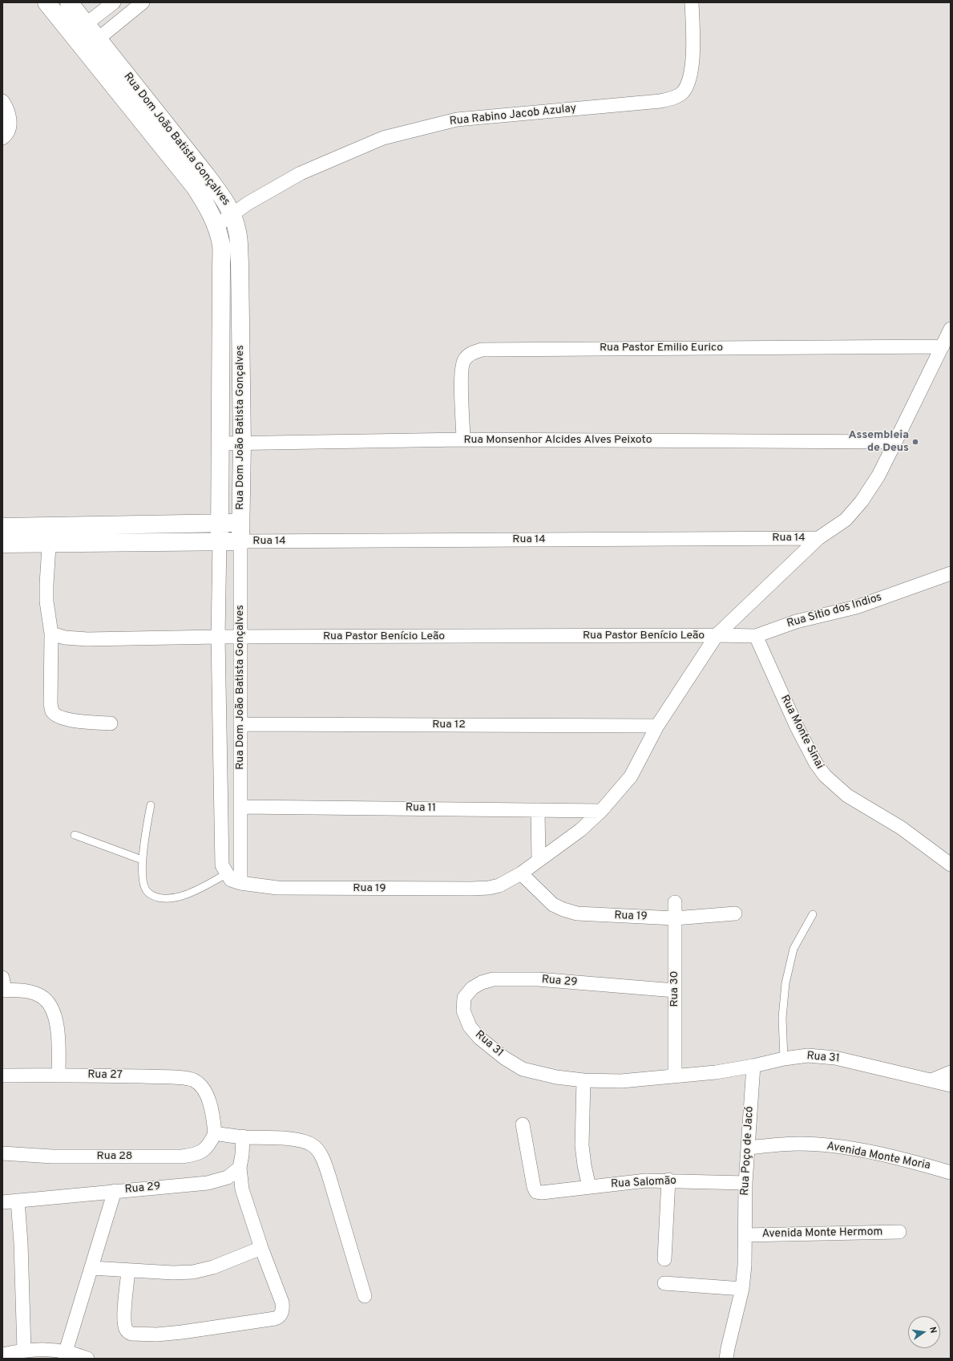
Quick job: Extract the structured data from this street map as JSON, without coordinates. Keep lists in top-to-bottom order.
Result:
{
  "streets": {
    "street": [
      "Rua Rabino Jacob Azulay",
      "Rua Dom João Batista Gonçalves",
      "Rua Pastor Emilio Eurico",
      "Rua Monsenhor Alcides Alves Peixoto",
      "Rua 14",
      "Rua Sitio dos Indios",
      "Rua Pastor Benício Leão",
      "Rua 12",
      "Rua Monte Sinai",
      "Rua 11",
      "Rua 19",
      "Rua 29",
      "Rua 30",
      "Rua 31",
      "Rua 27",
      "Rua Poço de Jacó",
      "Rua 28",
      "Avenida Monte Moria",
      "Rua Salomão",
      "Avenida Monte Hermom"
    ]
  },
  "crossings": [
    ["Rua Rabino Jacob Azulay", "Rua Dom João Batista Gonçalves"],
    ["Rua Dom João Batista Gonçalves", "Rua Monsenhor Alcides Alves Peixoto"],
    ["Rua Dom João Batista Gonçalves", "Rua 14"],
    ["Rua Dom João Batista Gonçalves", "Rua Pastor Benício Leão"],
    ["Rua Dom João Batista Gonçalves", "Rua 12"],
    ["Rua Dom João Batista Gonçalves", "Rua 11"],
    ["Rua Dom João Batista Gonçalves", "Rua 19"],
    ["Rua Pastor Emilio Eurico", "Rua Monsenhor Alcides Alves Peixoto"],
    ["Rua Pastor Emilio Eurico", "Rua Pastor Benício Leão"],
    ["Rua Monsenhor Alcides Alves Peixoto", "Rua Pastor Benício Leão"],
    ["Rua 14", "Rua Pastor Benício Leão"],
    ["Rua Sitio dos Indios", "Rua Pastor Benício Leão"],
    ["Rua Sitio dos Indios", "Rua Monte Sinai"],
    ["Rua Pastor Benício Leão", "Rua 12"],
    ["Rua Pastor Benício Leão", "Rua 11"],
    ["Rua Pastor Benício Leão", "Rua 19"],
    ["Rua 19", "Rua 30"],
    ["Rua 29", "Rua 30"],
    ["Rua 29", "Rua 31"],
    ["Rua 30", "Rua 31"],
    ["Rua 31", "Rua Poço de Jacó"],
    ["Rua 27", "Rua 28"],
    ["Rua Poço de Jacó", "Avenida Monte Moria"],
    ["Rua Poço de Jacó", "Rua Salomão"],
    ["Rua Poço de Jacó", "Avenida Monte Hermom"]
  ],
  "places": ["Assembleia de Deus"],
  "north": "right"
}
